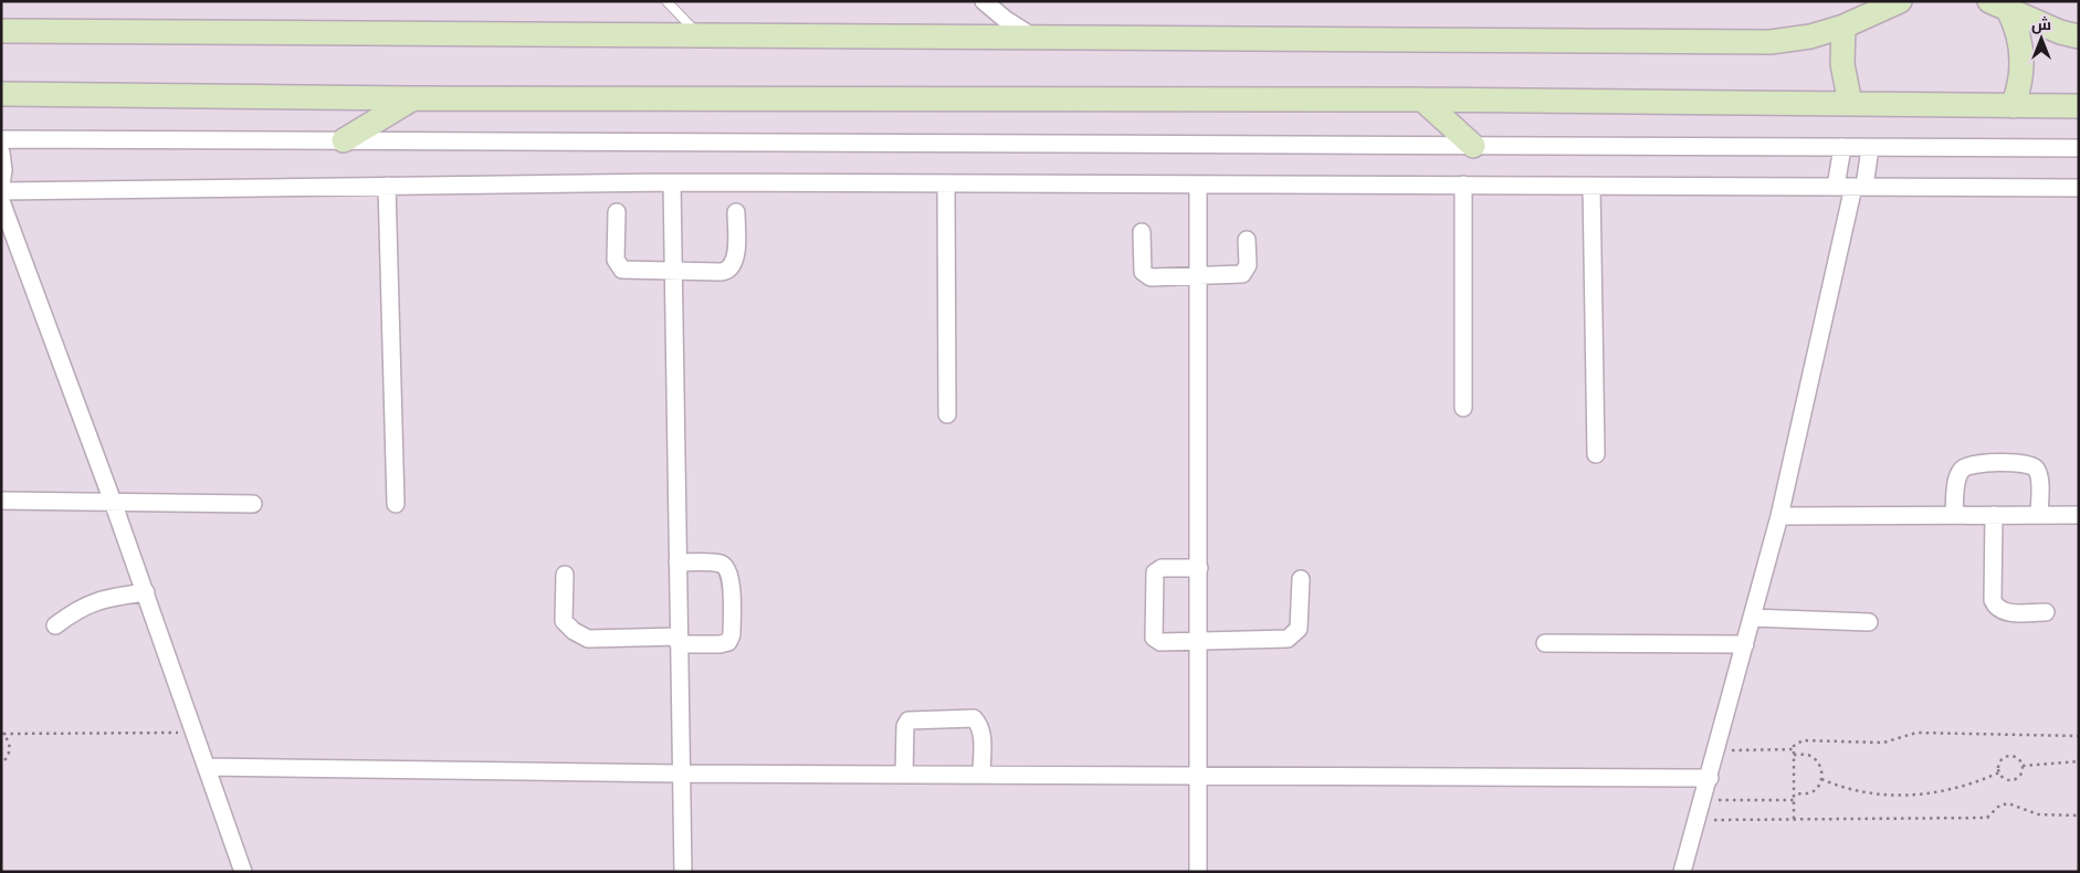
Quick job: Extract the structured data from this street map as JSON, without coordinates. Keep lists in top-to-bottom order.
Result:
{
  "north": "top"
}
